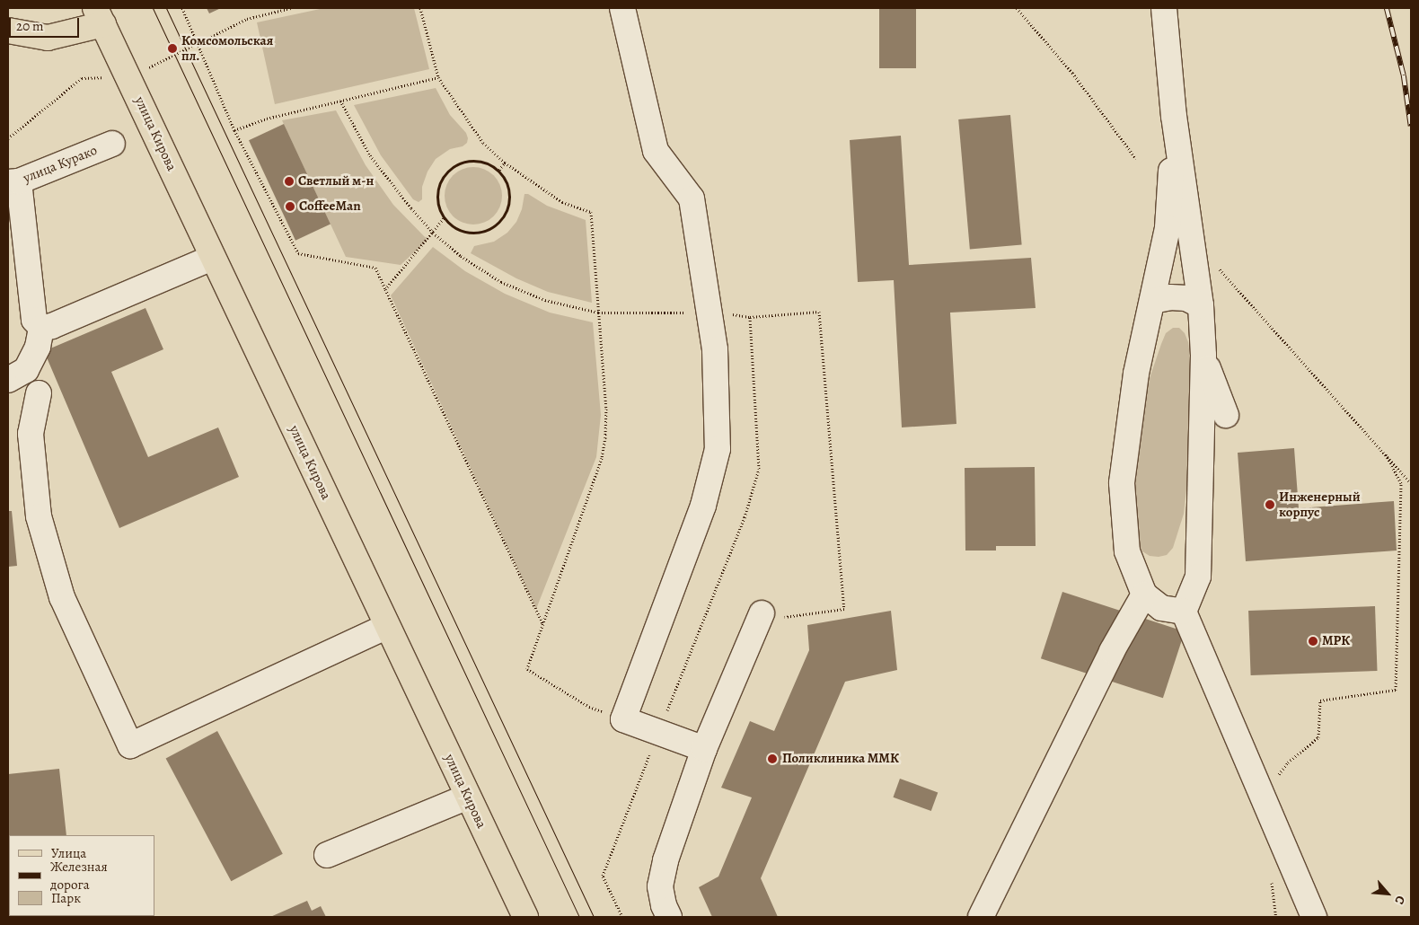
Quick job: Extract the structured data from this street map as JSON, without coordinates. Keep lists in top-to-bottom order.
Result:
{
  "streets": {
    "main road": ["улица Кирова"],
    "street": ["улица Курако"]
  },
  "places": [
    "Комсомольская пл.",
    "Светлый м-н",
    "CoffeeMan",
    "Инженерный корпус",
    "МРК",
    "Поликлиника ММК"
  ],
  "legend": ["Улица", "Железная дорога", "Парк"],
  "scale_bar": "20 m",
  "north": "bottom right"
}
